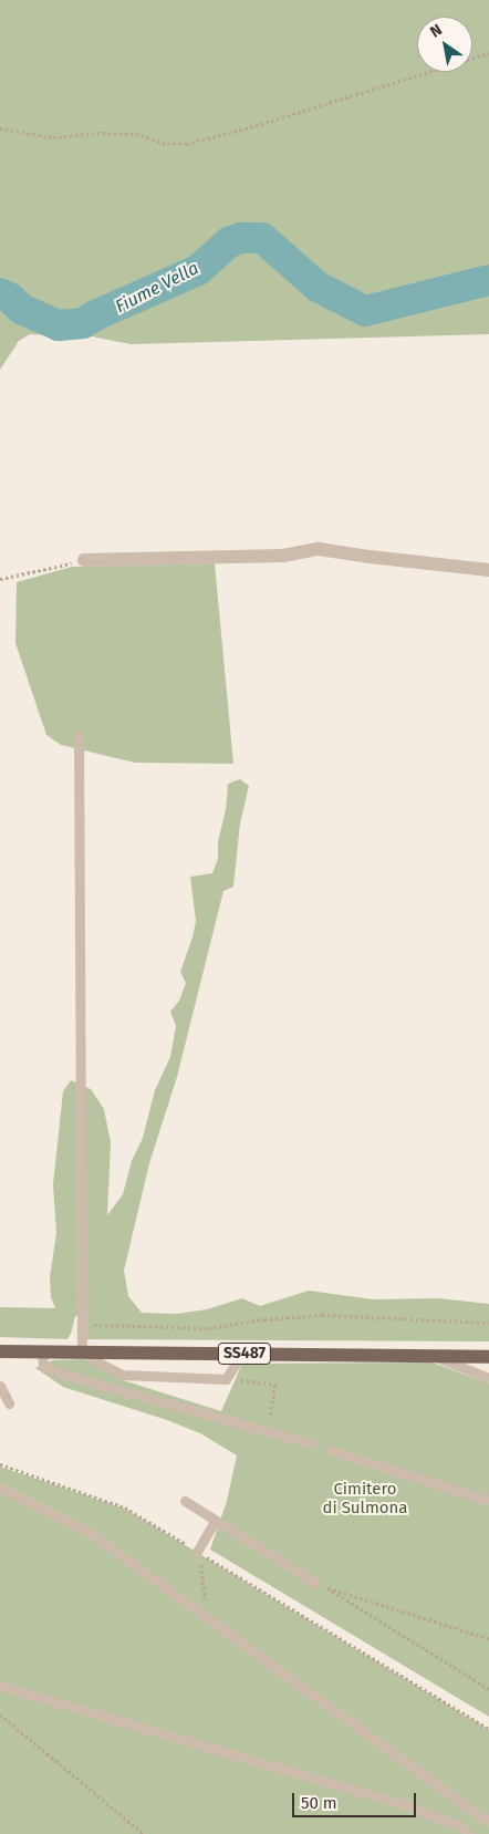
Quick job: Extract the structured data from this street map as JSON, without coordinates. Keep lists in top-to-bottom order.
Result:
{
  "streets": {
    "main road": ["SS487"]
  },
  "water": ["Fiume Vella"],
  "parks": ["Cimitero di Sulmona"],
  "scale_bar": "50 m",
  "north": "top left"
}
